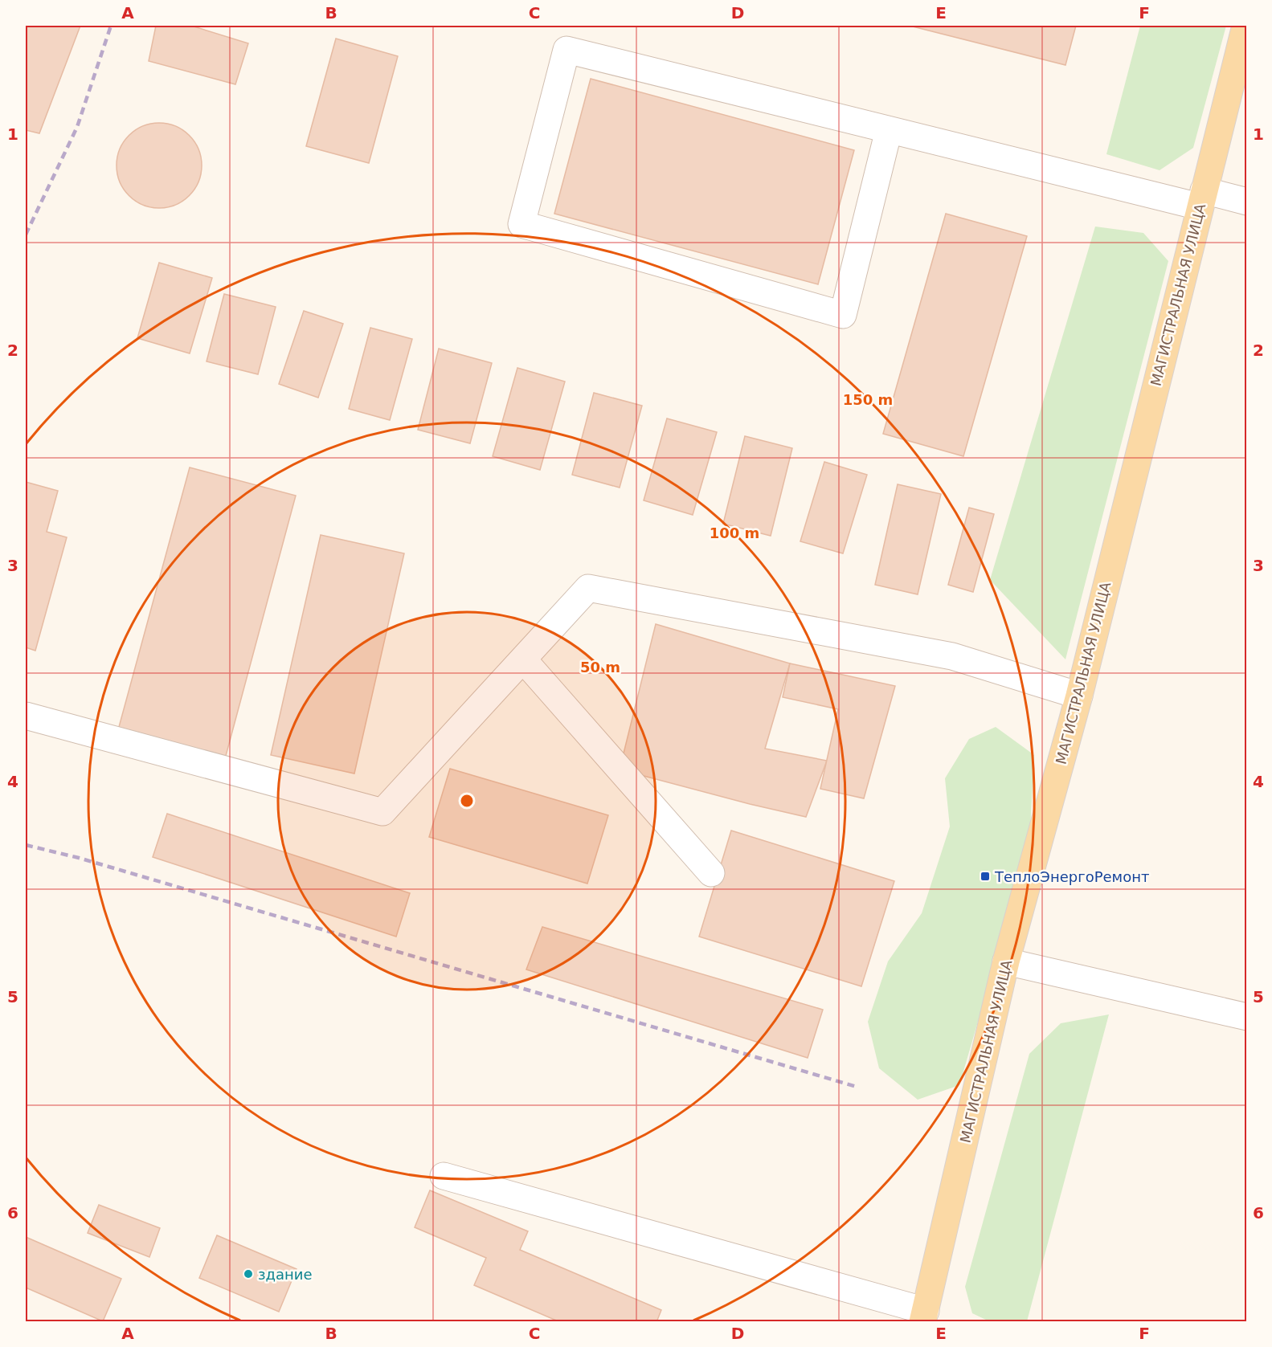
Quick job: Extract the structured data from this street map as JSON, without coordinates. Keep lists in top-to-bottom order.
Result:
{
  "streets": {
    "main road": ["МАГИСТРАЛЬНАЯ УЛИЦА"]
  },
  "places": {
    "transit": ["ТеплоЭнергоРемонт"],
    "other": ["здание"]
  },
  "grid": {
    "columns": [
      "A",
      "B",
      "C",
      "D",
      "E",
      "F"
    ],
    "rows": [
      "1",
      "2",
      "3",
      "4",
      "5",
      "6"
    ]
  },
  "rings": ["150 m", "100 m", "50 m"]
}
